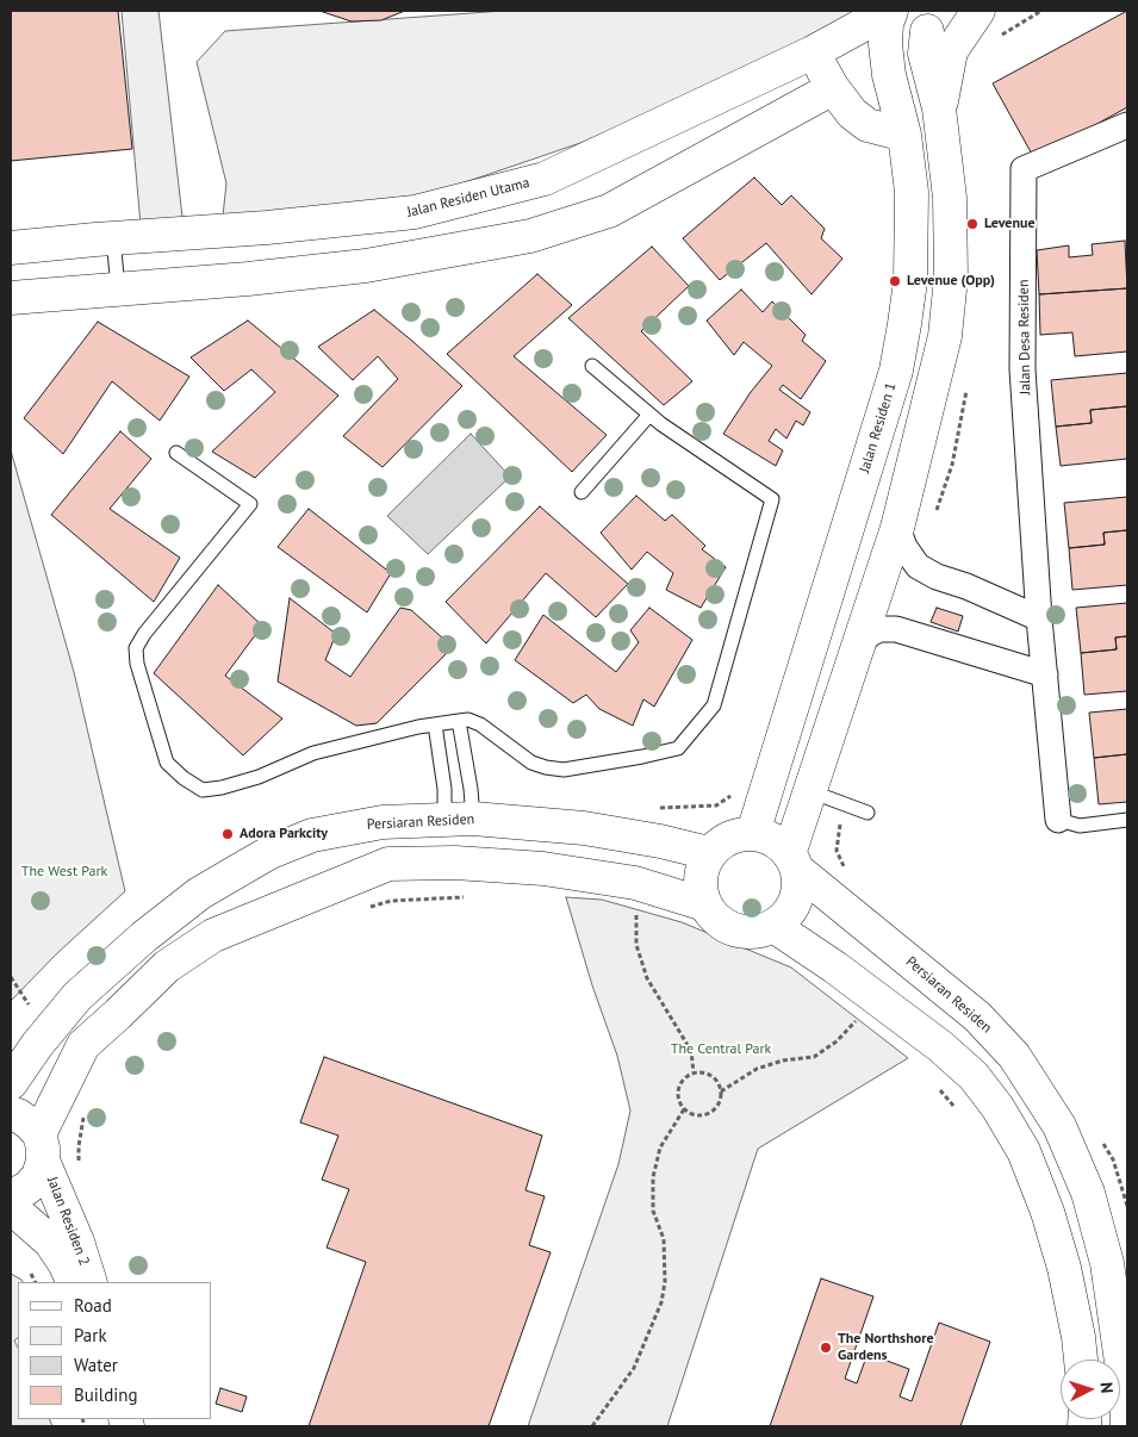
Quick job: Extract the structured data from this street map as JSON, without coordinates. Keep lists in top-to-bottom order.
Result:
{
  "streets": {
    "street": [
      "Jalan Residen Utama",
      "Jalan Desa Residen",
      "Jalan Residen 1",
      "Persiaran Residen",
      "Jalan Residen 2"
    ]
  },
  "crossings": [
    ["Jalan Residen Utama", "Jalan Residen 1"],
    ["Jalan Residen 1", "Persiaran Residen"]
  ],
  "parks": ["The West Park", "The Central Park"],
  "places": [
    "Levenue",
    "Levenue (Opp)",
    "Adora Parkcity",
    "The Northshore Gardens"
  ],
  "legend": [
    "Road",
    "Park",
    "Water",
    "Building"
  ],
  "north": "right"
}
